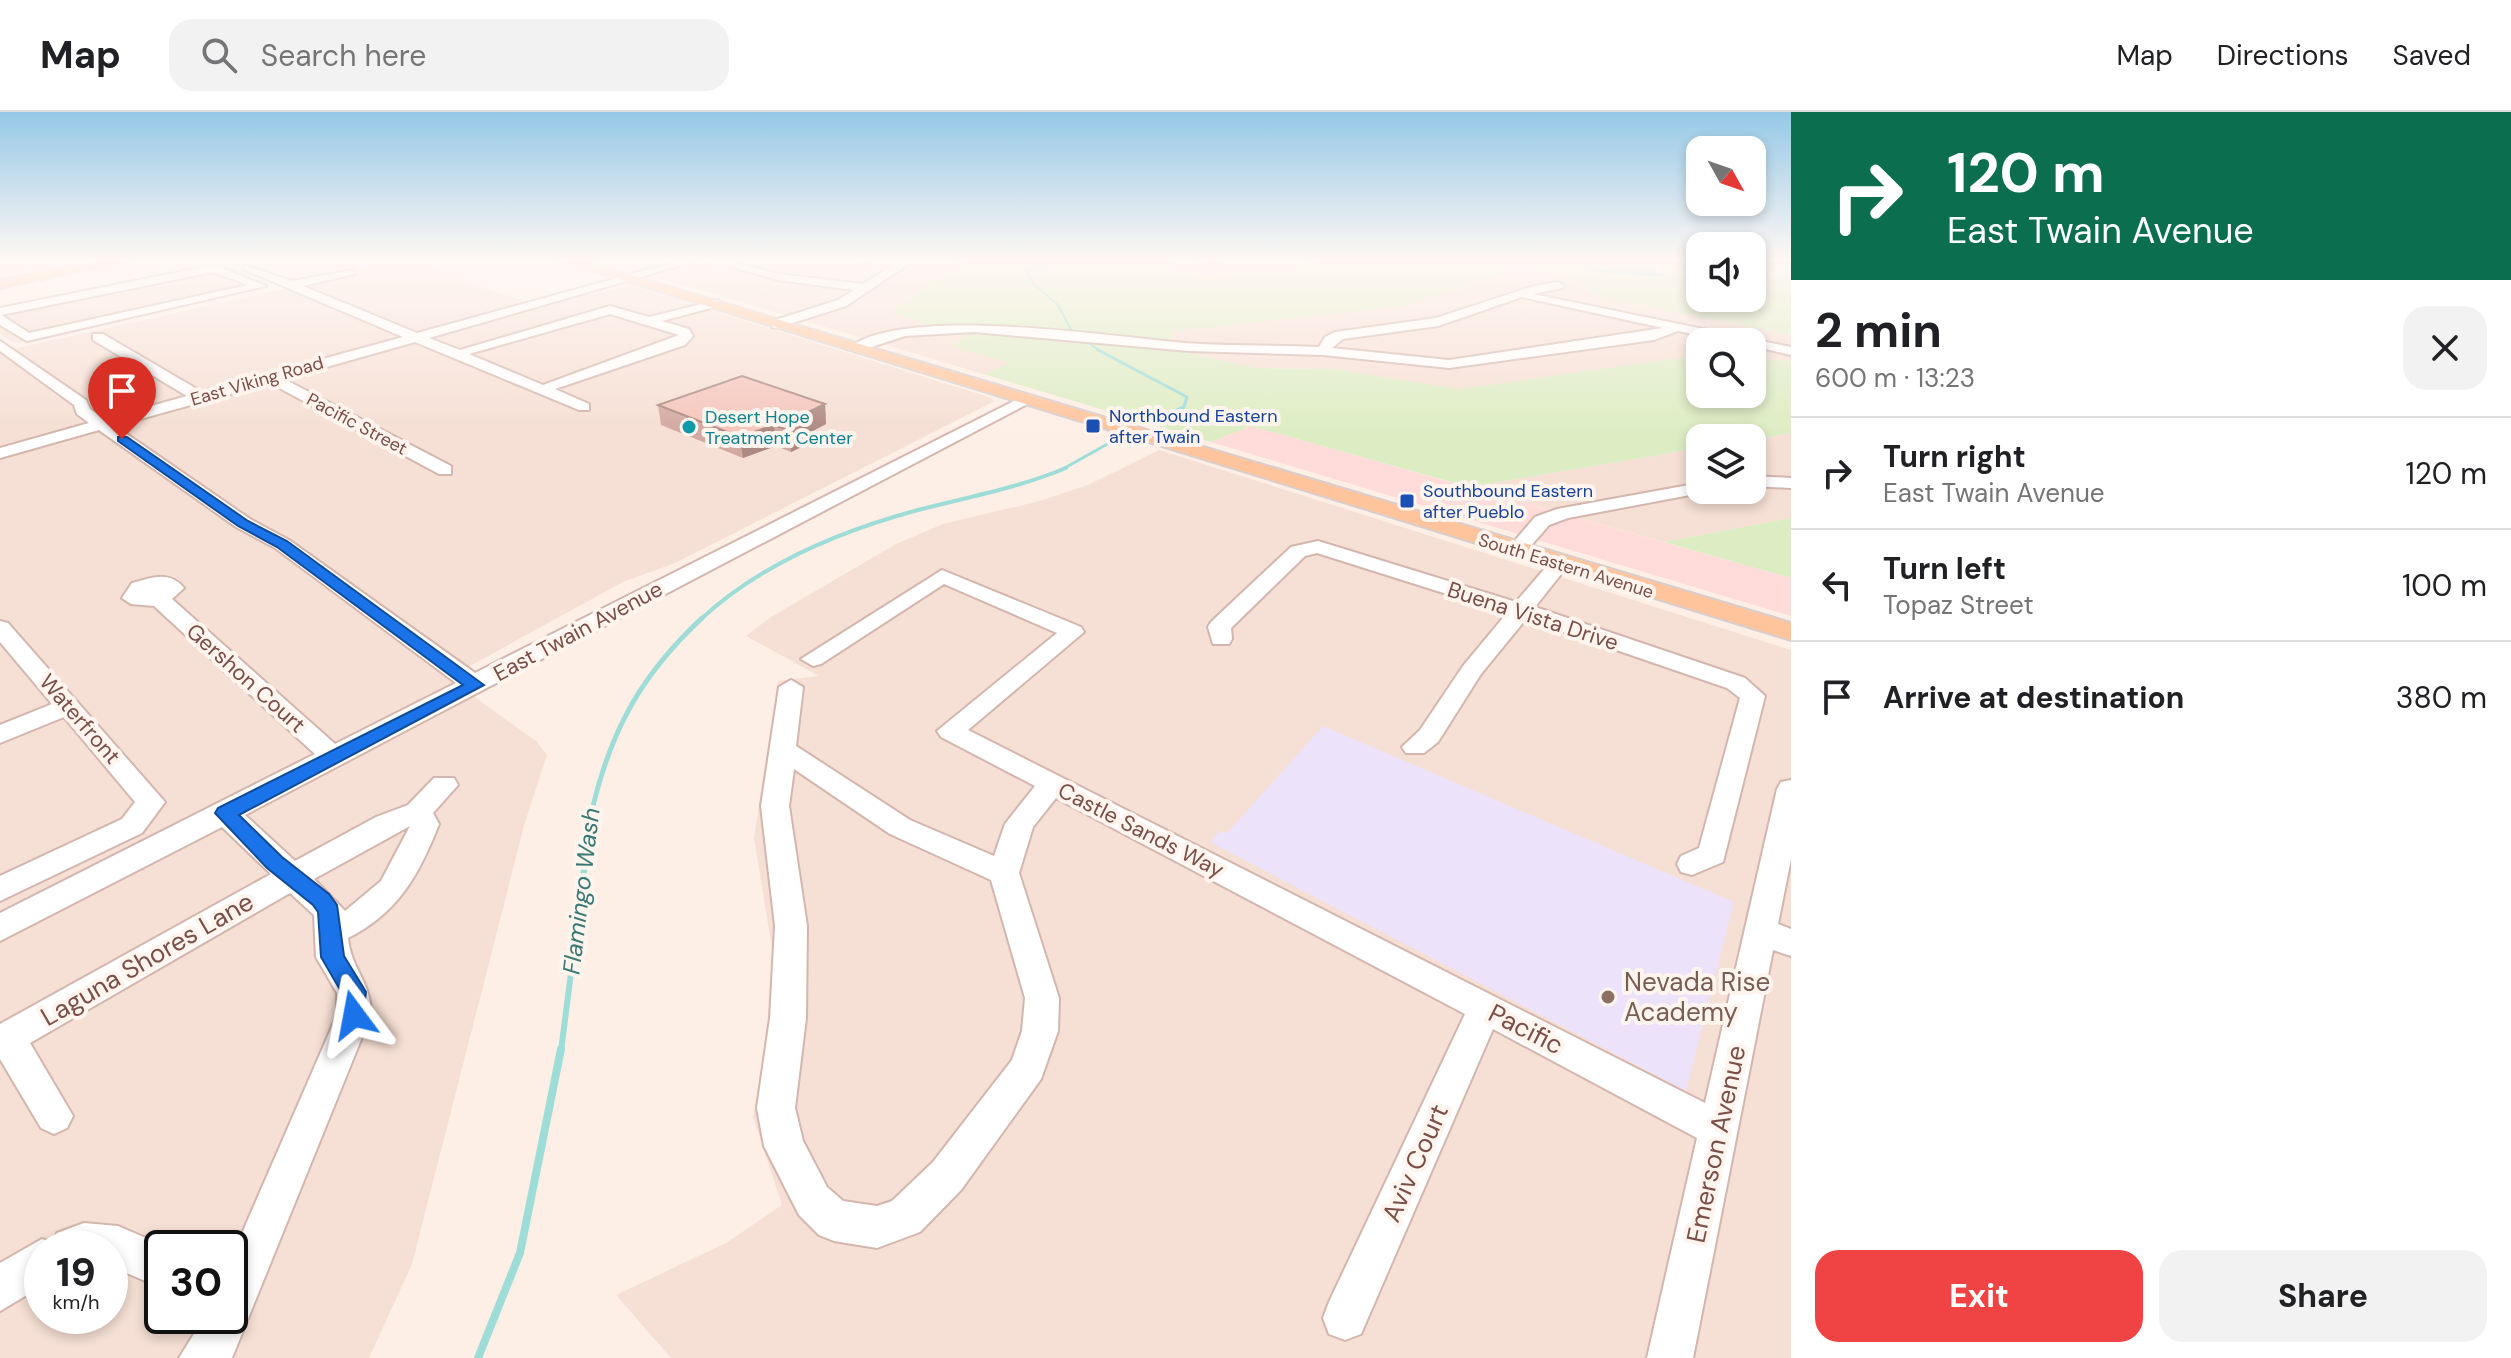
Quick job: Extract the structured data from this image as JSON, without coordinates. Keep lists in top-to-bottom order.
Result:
{
  "streets": {
    "main road": ["South Eastern Avenue"],
    "street": [
      "East Viking Road",
      "Pacific Street",
      "Buena Vista Drive",
      "East Twain Avenue",
      "Gershon Court",
      "Waterfront",
      "Castle Sands Way",
      "Laguna Shores Lane",
      "Pacific",
      "Emerson Avenue",
      "Aviv Court"
    ]
  },
  "crossings": [
    ["East Viking Road", "Pacific Street"],
    ["South Eastern Avenue", "East Twain Avenue"],
    ["East Twain Avenue", "Gershon Court"],
    ["Castle Sands Way", "Pacific"],
    ["Pacific", "Emerson Avenue"],
    ["Pacific", "Aviv Court"]
  ],
  "water": ["Flamingo Wash"],
  "places": {
    "transit": ["Northbound Eastern after Twain", "Southbound Eastern after Pueblo"],
    "other": ["Desert Hope Treatment Center", "Nevada Rise Academy"]
  },
  "north": "bottom right",
  "page": {
    "header": "Map",
    "search": "Search here",
    "nav": ["Map", "Directions", "Saved"],
    "turn": ["120 m", "East Twain Avenue"],
    "heading": ["2 min", "600 m · 13:23"],
    "list": [
      {
        "name": "Turn right",
        "note": "East Twain Avenue",
        "value": "120 m"
      },
      {
        "name": "Turn left",
        "note": "Topaz Street",
        "value": "100 m"
      },
      {
        "name": "Arrive at destination",
        "value": "380 m"
      }
    ],
    "speed": "19 km/h",
    "limit": "30",
    "buttons": ["Exit", "Share"]
  }
}
